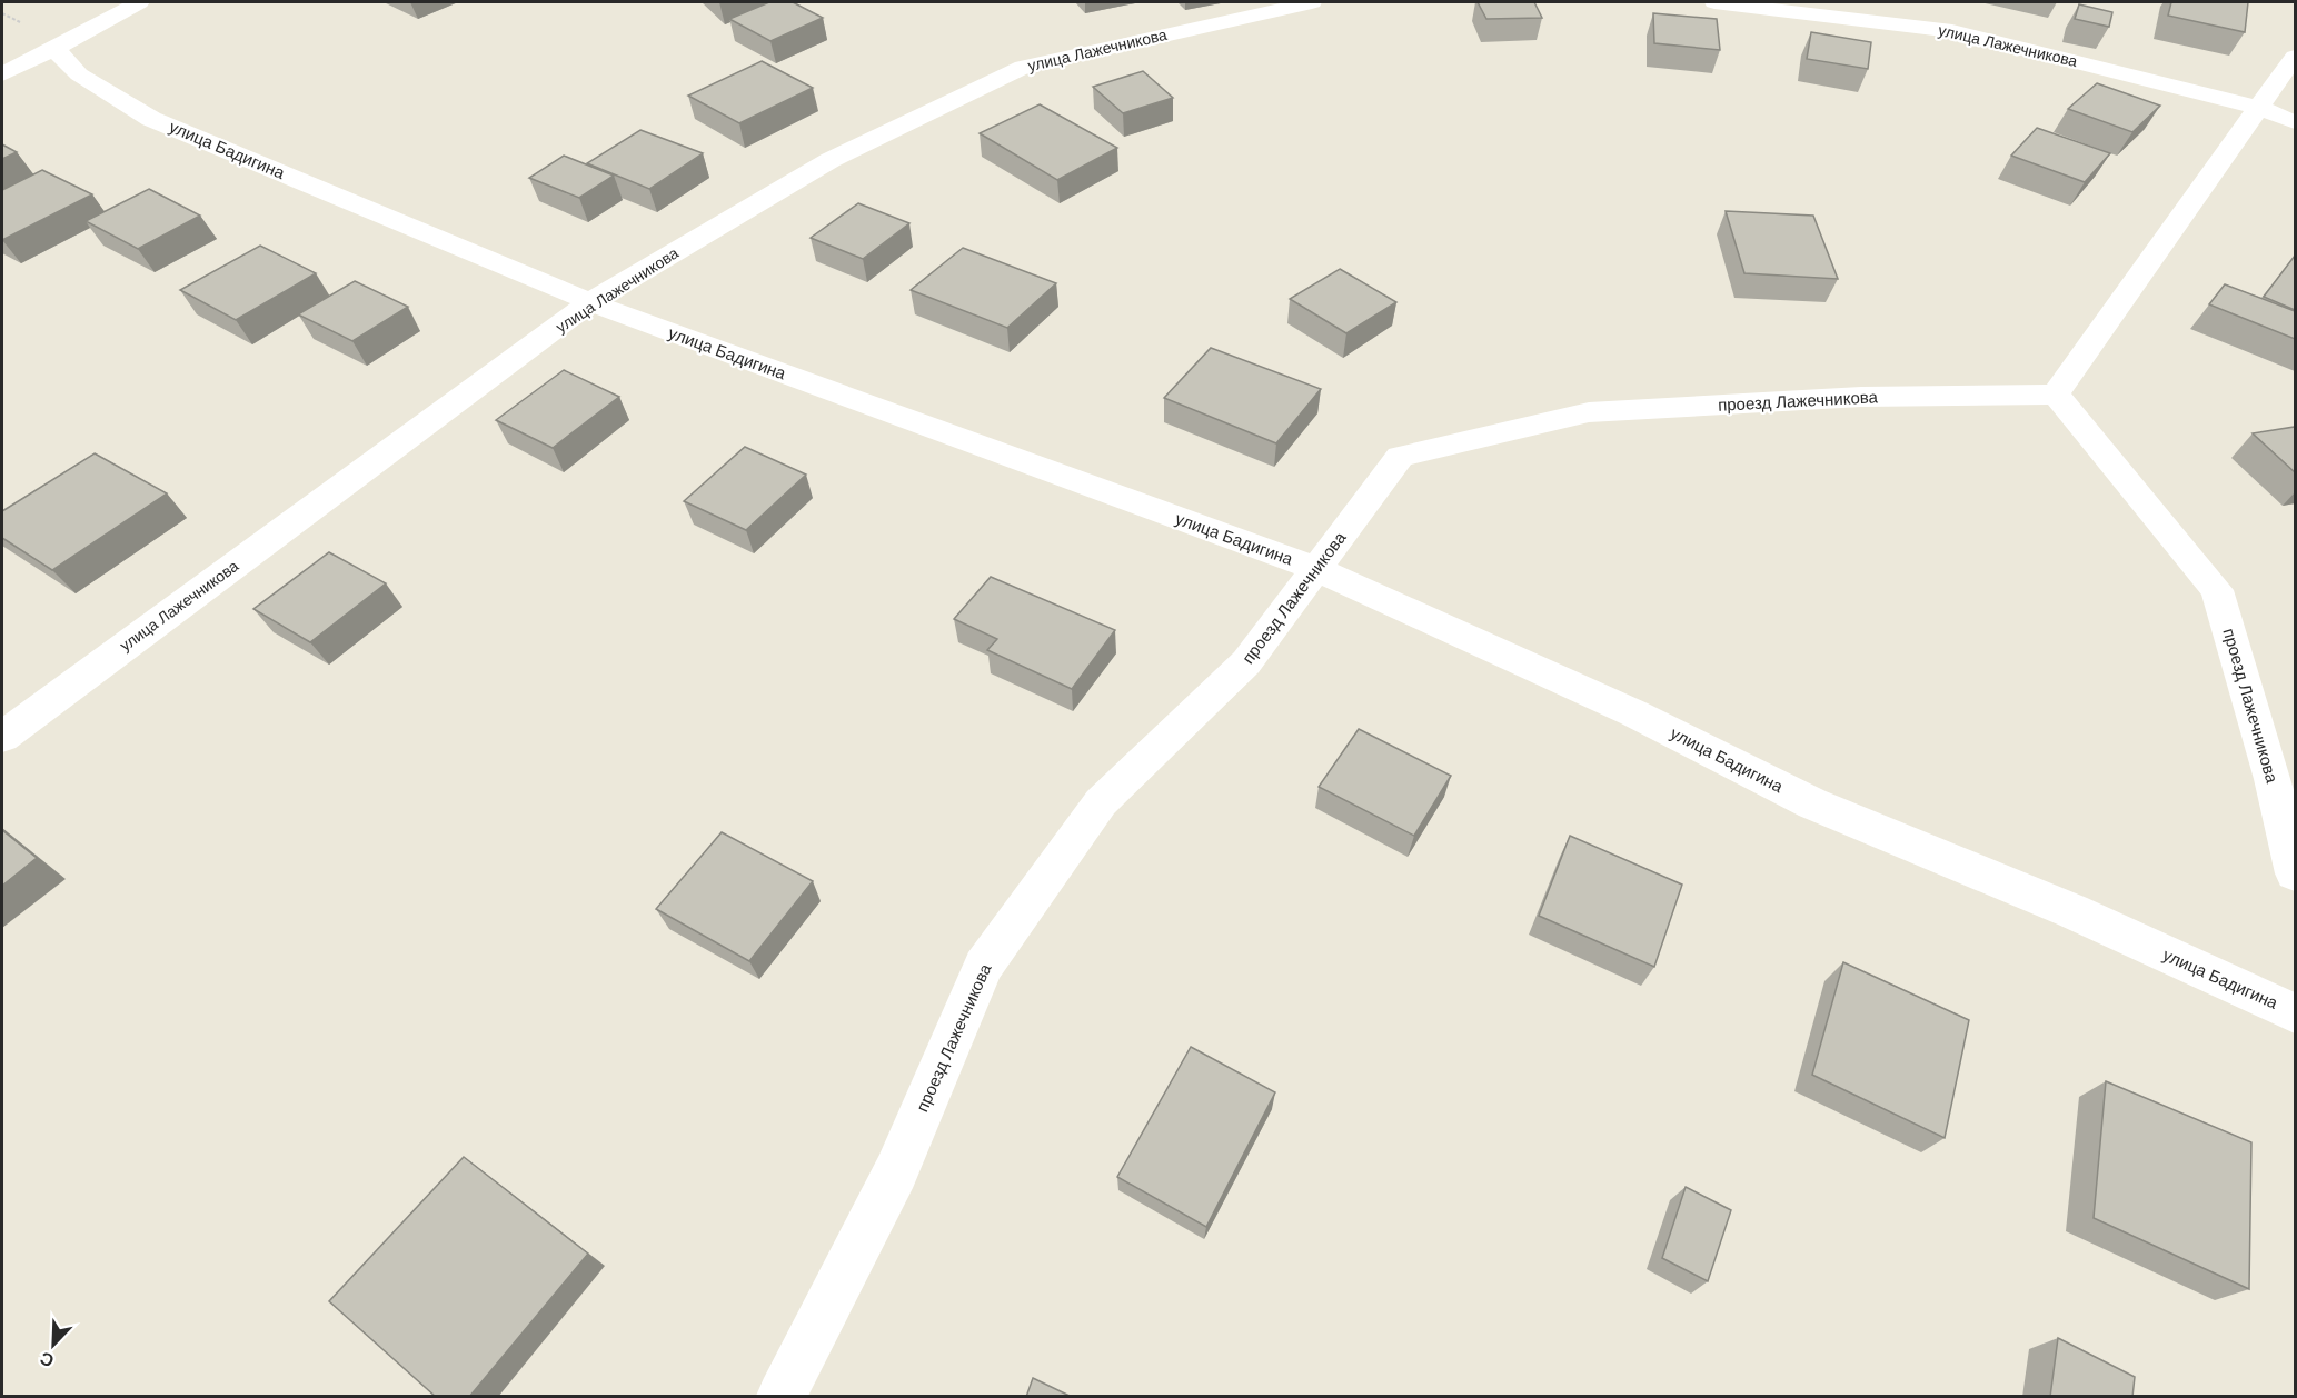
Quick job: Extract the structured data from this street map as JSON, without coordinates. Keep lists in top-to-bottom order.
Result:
{
  "streets": {
    "street": ["улица Лажечникова", "улица Бадигина", "проезд Лажечникова"]
  },
  "crossings": [
    ["улица Лажечникова", "улица Бадигина"],
    ["улица Бадигина", "проезд Лажечникова"]
  ],
  "north": "bottom left"
}
